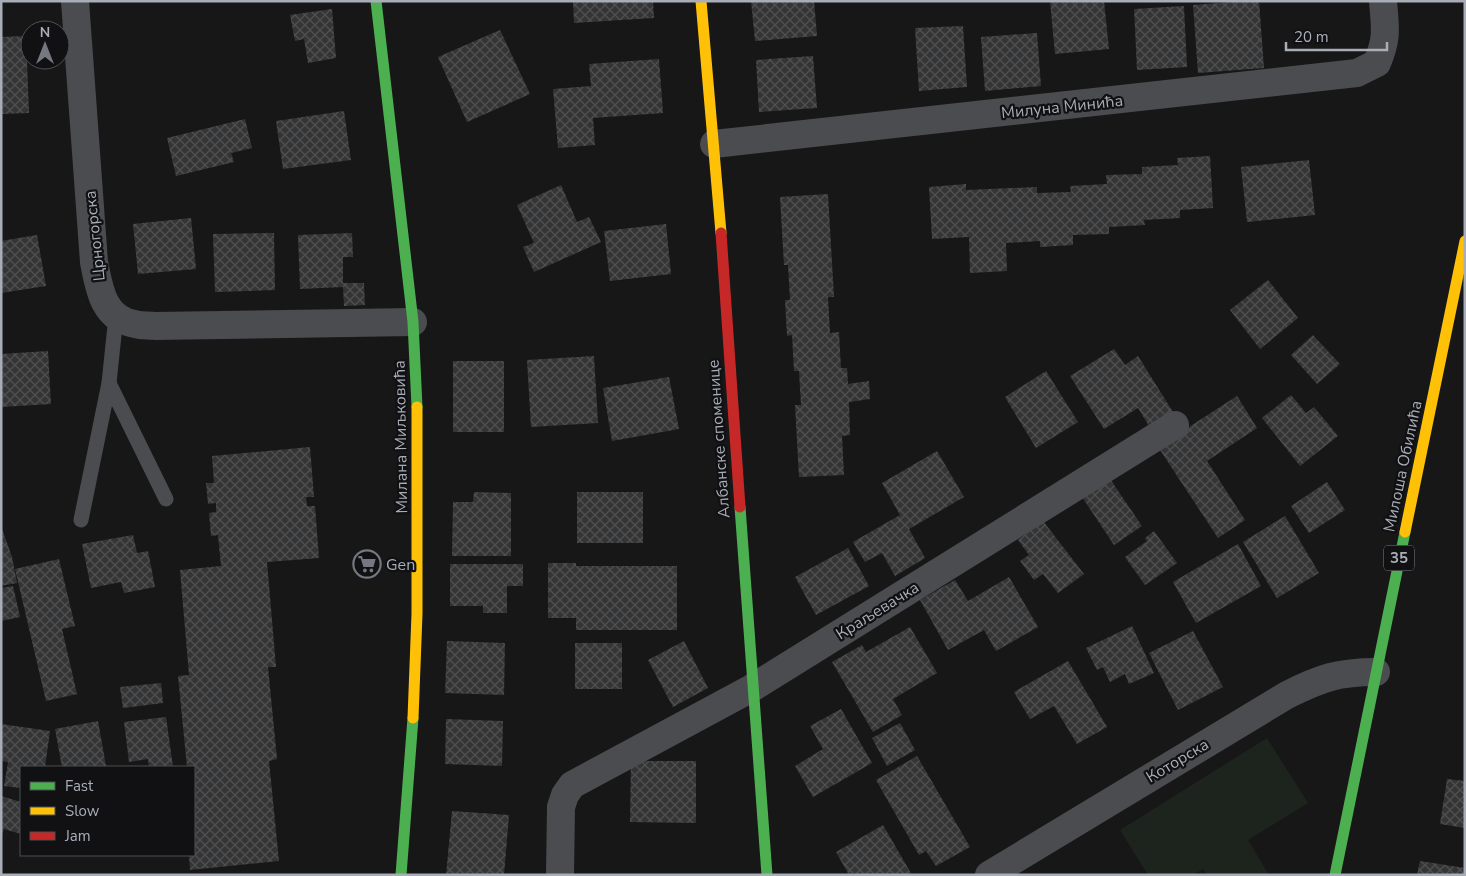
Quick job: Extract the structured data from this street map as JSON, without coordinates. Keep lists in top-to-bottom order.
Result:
{
  "streets": {
    "street": [
      "Милуна Минића",
      "Црногорска",
      "Милана Миљковића",
      "Албанске споменице",
      "Милоша Обилића",
      "35",
      "Краљевачка",
      "Которска"
    ]
  },
  "crossings": [
    ["Милуна Минића", "Албанске споменице"],
    ["Албанске споменице", "Краљевачка"],
    ["Милоша Обилића", "Которска"]
  ],
  "places": {
    "supermarket": ["Gen"]
  },
  "legend": ["Fast", "Slow", "Jam"],
  "scale_bar": "20 m",
  "north": "top"
}
